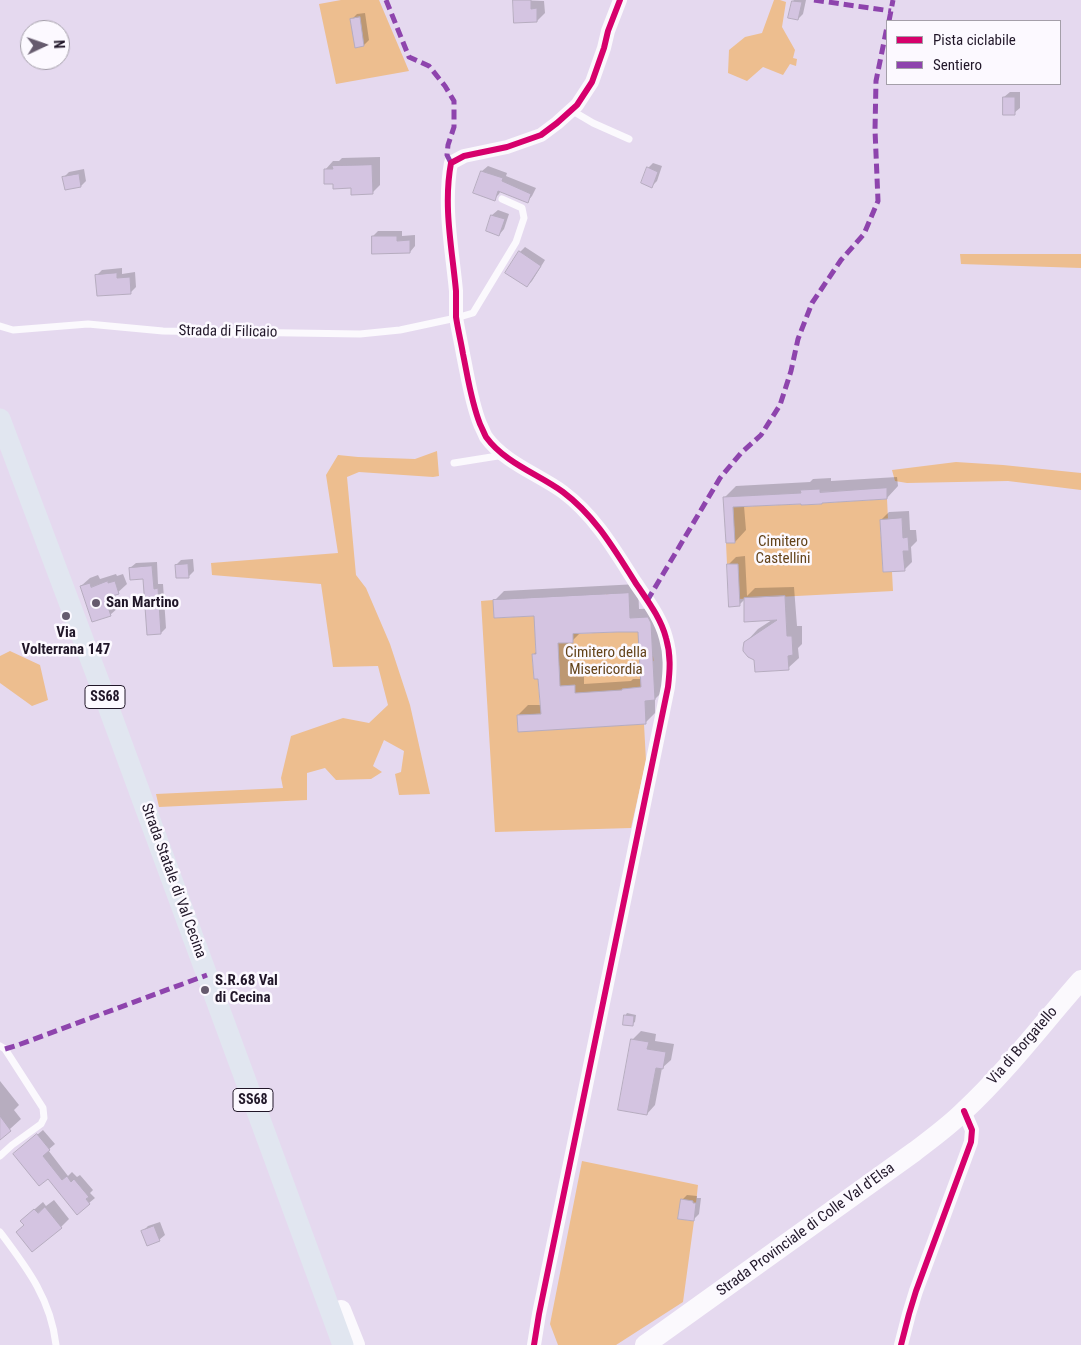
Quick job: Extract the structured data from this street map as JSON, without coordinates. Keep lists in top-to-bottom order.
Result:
{
  "streets": {
    "main road": [
      "SS68",
      "Strada Statale di Val Cecina",
      "Via di Borgatello",
      "Strada Provinciale di Colle Val d'Elsa"
    ],
    "lane": ["Strada di Filicaio"]
  },
  "crossings": [
    ["Via di Borgatello", "Strada Provinciale di Colle Val d'Elsa"]
  ],
  "parks": ["Cimitero Castellini", "Cimitero della Misericordia"],
  "places": ["San Martino", "Via Volterrana 147", "S.R.68 Val di Cecina"],
  "legend": ["Pista ciclabile", "Sentiero"],
  "north": "right"
}
